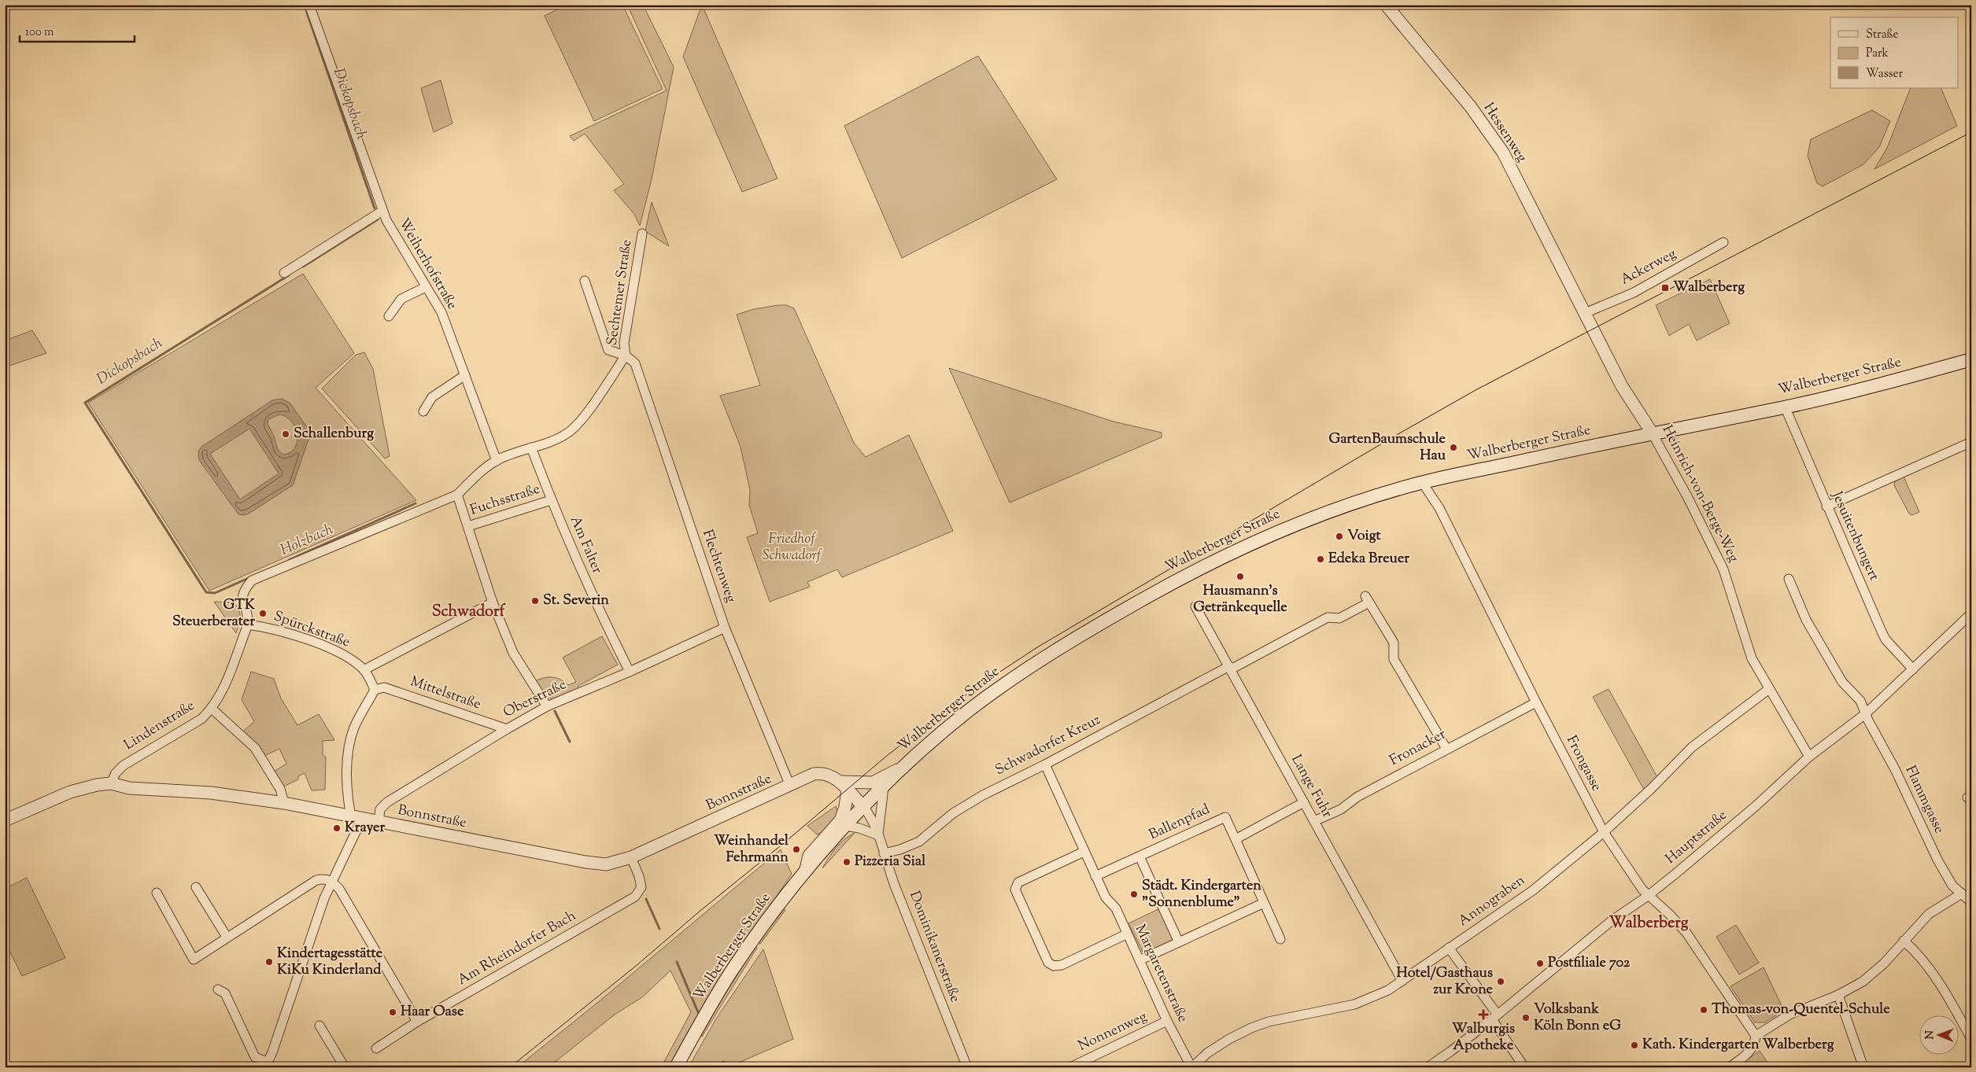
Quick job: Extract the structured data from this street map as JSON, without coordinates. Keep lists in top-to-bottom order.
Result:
{
  "streets": {
    "main road": ["Walberberger Straße"],
    "street": [
      "Hessenweg",
      "Weiherhofstraße",
      "Ackerweg",
      "Sechtemer Straße",
      "Heinrich-von-Berge-Weg",
      "Fuchsstraße",
      "Jesuitenbungert",
      "Am Falter",
      "Flechtenweg",
      "Spürckstraße",
      "Mittelstraße",
      "Oberstraße",
      "Lindenstraße",
      "Schwadorfer Kreuz",
      "Fronacker",
      "Frongasse",
      "Lange Fuhr",
      "Bonnstraße",
      "Flammgasse",
      "Ballenpfad",
      "Hauptstraße",
      "Annograben",
      "Dominikanerstraße",
      "Am Rheindorfer Bach",
      "Margaretenstraße",
      "Nonnenweg"
    ]
  },
  "crossings": [
    ["Hessenweg", "Ackerweg"],
    ["Hessenweg", "Heinrich-von-Berge-Weg"],
    ["Weiherhofstraße", "Sechtemer Straße"],
    ["Ackerweg", "Heinrich-von-Berge-Weg"],
    ["Sechtemer Straße", "Am Falter"],
    ["Sechtemer Straße", "Flechtenweg"],
    ["Walberberger Straße", "Heinrich-von-Berge-Weg"],
    ["Walberberger Straße", "Jesuitenbungert"],
    ["Walberberger Straße", "Frongasse"],
    ["Walberberger Straße", "Bonnstraße"],
    ["Walberberger Straße", "Dominikanerstraße"],
    ["Heinrich-von-Berge-Weg", "Hauptstraße"],
    ["Heinrich-von-Berge-Weg", "Annograben"],
    ["Fuchsstraße", "Am Falter"],
    ["Jesuitenbungert", "Hauptstraße"],
    ["Am Falter", "Oberstraße"],
    ["Flechtenweg", "Oberstraße"],
    ["Flechtenweg", "Bonnstraße"],
    ["Spürckstraße", "Mittelstraße"],
    ["Spürckstraße", "Lindenstraße"],
    ["Mittelstraße", "Oberstraße"],
    ["Oberstraße", "Bonnstraße"],
    ["Lindenstraße", "Bonnstraße"],
    ["Schwadorfer Kreuz", "Fronacker"],
    ["Schwadorfer Kreuz", "Lange Fuhr"],
    ["Schwadorfer Kreuz", "Dominikanerstraße"],
    ["Schwadorfer Kreuz", "Margaretenstraße"],
    ["Fronacker", "Frongasse"],
    ["Fronacker", "Lange Fuhr"],
    ["Frongasse", "Hauptstraße"],
    ["Frongasse", "Annograben"],
    ["Lange Fuhr", "Annograben"],
    ["Bonnstraße", "Dominikanerstraße"],
    ["Bonnstraße", "Am Rheindorfer Bach"],
    ["Flammgasse", "Hauptstraße"],
    ["Ballenpfad", "Margaretenstraße"],
    ["Annograben", "Margaretenstraße"],
    ["Margaretenstraße", "Nonnenweg"]
  ],
  "districts": ["Schwadorf", "Walberberg"],
  "water": ["Dickopsbach", "Holzbach"],
  "parks": ["Friedhof Schwadorf"],
  "places": {
    "transit": ["Walberberg"],
    "other": [
      "Schallenburg",
      "GartenBaumschule Hau",
      "Voigt",
      "Edeka Breuer",
      "Hausmann's Getränkequelle",
      "St. Severin",
      "GTK Steuerberater",
      "Krayer",
      "Weinhandel Fehrmann",
      "Pizzeria Sial",
      "Städt. Kindergarten \"Sonnenblume\"",
      "Kindertagesstätte KiKu Kinderland",
      "Postfiliale 702",
      "Hotel/Gasthaus zur Krone",
      "Thomas-von-Quentel-Schule",
      "Haar Oase",
      "Volksbank Köln Bonn eG",
      "Kath. Kindergarten Walberberg"
    ],
    "health": ["Walburgis Apotheke"]
  },
  "legend": ["Straße", "Park", "Wasser"],
  "scale_bar": "100 m",
  "north": "left"
}
